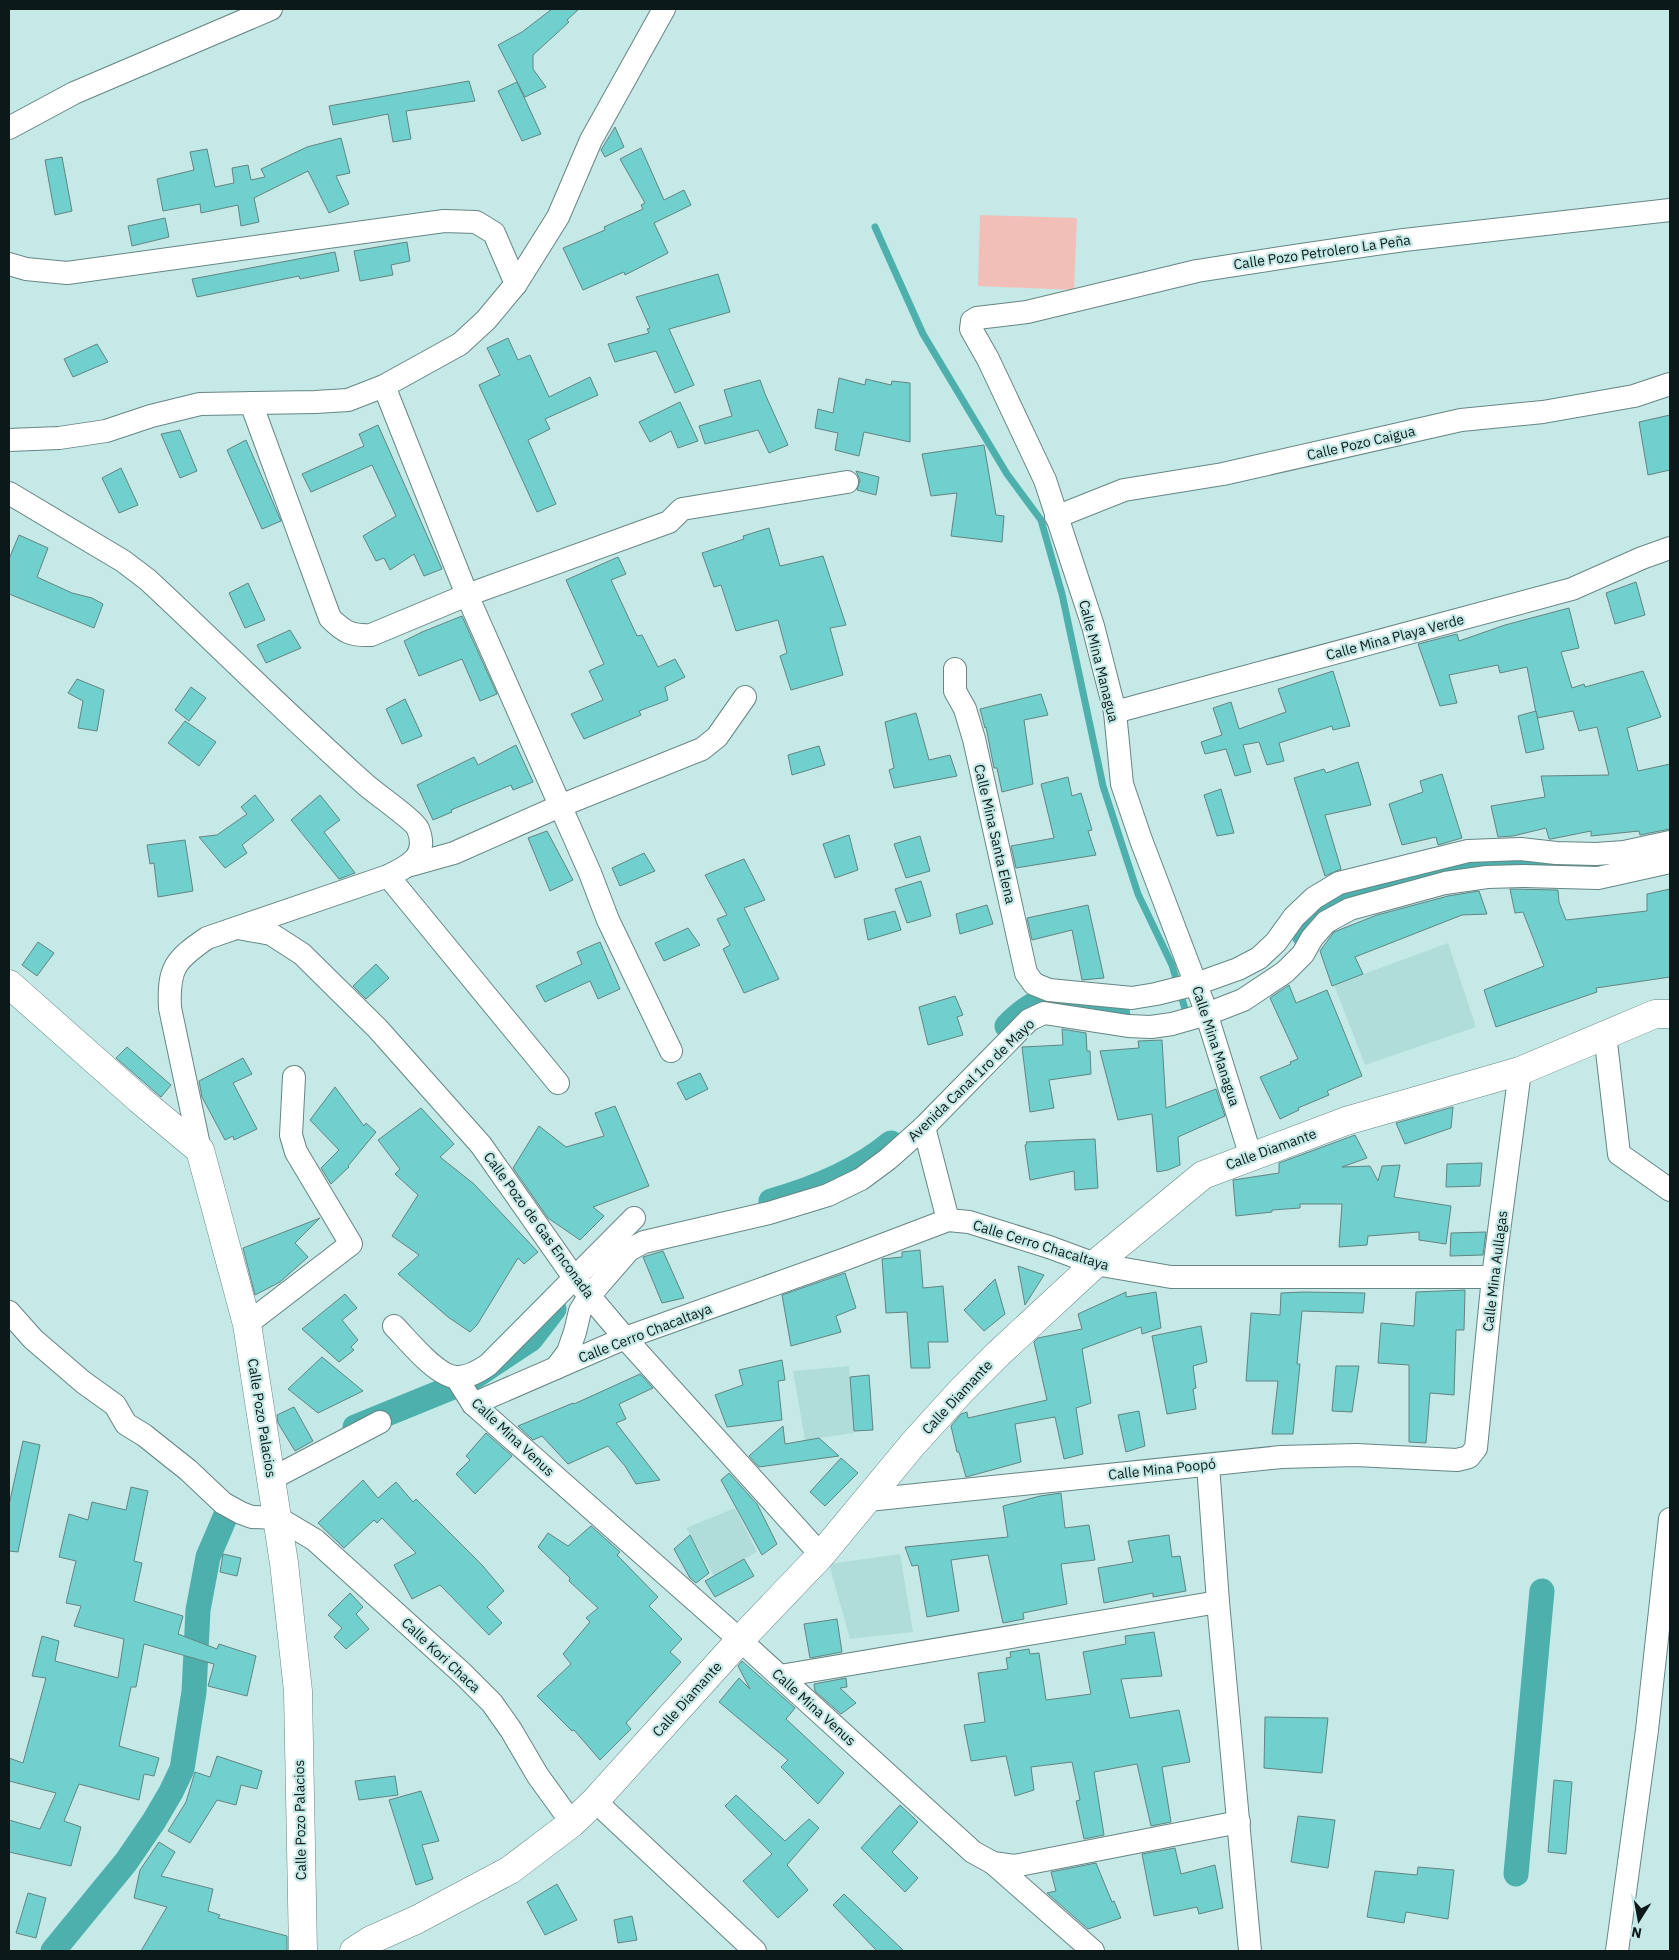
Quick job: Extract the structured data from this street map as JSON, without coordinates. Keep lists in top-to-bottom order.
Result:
{
  "streets": {
    "street": [
      "Calle Pozo Petrolero La Peña",
      "Calle Pozo Caigua",
      "Calle Mina Playa Verde",
      "Calle Mina Managua",
      "Calle Mina Santa Elena",
      "Avenida Canal 1ro de Mayo",
      "Calle Diamante",
      "Calle Pozo de Gas Enconada",
      "Calle Cerro Chacaltaya",
      "Calle Mina Aullagas",
      "Calle Pozo Palacios",
      "Calle Mina Venus",
      "Calle Mina Poopó",
      "Calle Kori Chaca"
    ]
  },
  "crossings": [
    ["Calle Pozo Petrolero La Peña", "Calle Mina Managua"],
    ["Calle Pozo Caigua", "Calle Mina Managua"],
    ["Calle Mina Playa Verde", "Calle Mina Managua"],
    ["Calle Mina Managua", "Calle Mina Santa Elena"],
    ["Calle Mina Managua", "Avenida Canal 1ro de Mayo"],
    ["Calle Mina Managua", "Calle Diamante"],
    ["Avenida Canal 1ro de Mayo", "Calle Pozo de Gas Enconada"],
    ["Avenida Canal 1ro de Mayo", "Calle Cerro Chacaltaya"],
    ["Calle Diamante", "Calle Pozo de Gas Enconada"],
    ["Calle Diamante", "Calle Cerro Chacaltaya"],
    ["Calle Diamante", "Calle Mina Aullagas"],
    ["Calle Diamante", "Calle Mina Venus"],
    ["Calle Diamante", "Calle Mina Poopó"],
    ["Calle Diamante", "Calle Kori Chaca"],
    ["Calle Pozo de Gas Enconada", "Calle Cerro Chacaltaya"],
    ["Calle Pozo de Gas Enconada", "Calle Pozo Palacios"],
    ["Calle Cerro Chacaltaya", "Calle Mina Aullagas"],
    ["Calle Cerro Chacaltaya", "Calle Mina Venus"],
    ["Calle Mina Aullagas", "Calle Mina Poopó"],
    ["Calle Pozo Palacios", "Calle Kori Chaca"]
  ],
  "north": "bottom"
}
